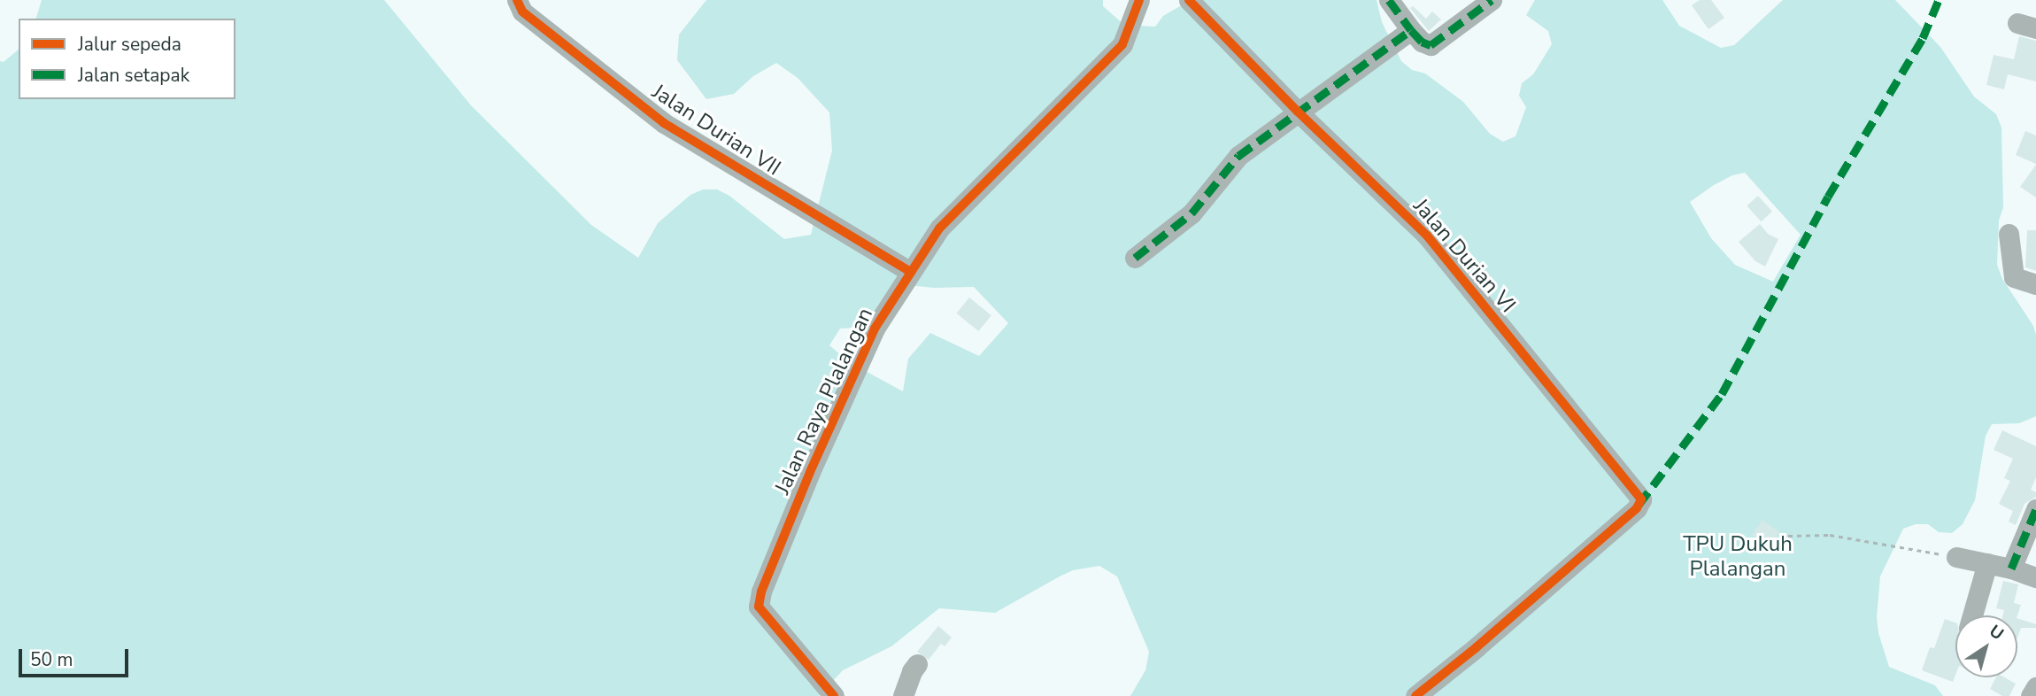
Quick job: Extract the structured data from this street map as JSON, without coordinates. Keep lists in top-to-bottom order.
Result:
{
  "streets": {
    "street": ["Jalan Durian VII", "Jalan Durian VI", "Jalan Raya Plalangan"]
  },
  "crossings": [
    ["Jalan Durian VII", "Jalan Raya Plalangan"]
  ],
  "parks": ["TPU Dukuh Plalangan"],
  "legend": ["Jalur sepeda", "Jalan setapak"],
  "scale_bar": "50 m",
  "north": "top right"
}
